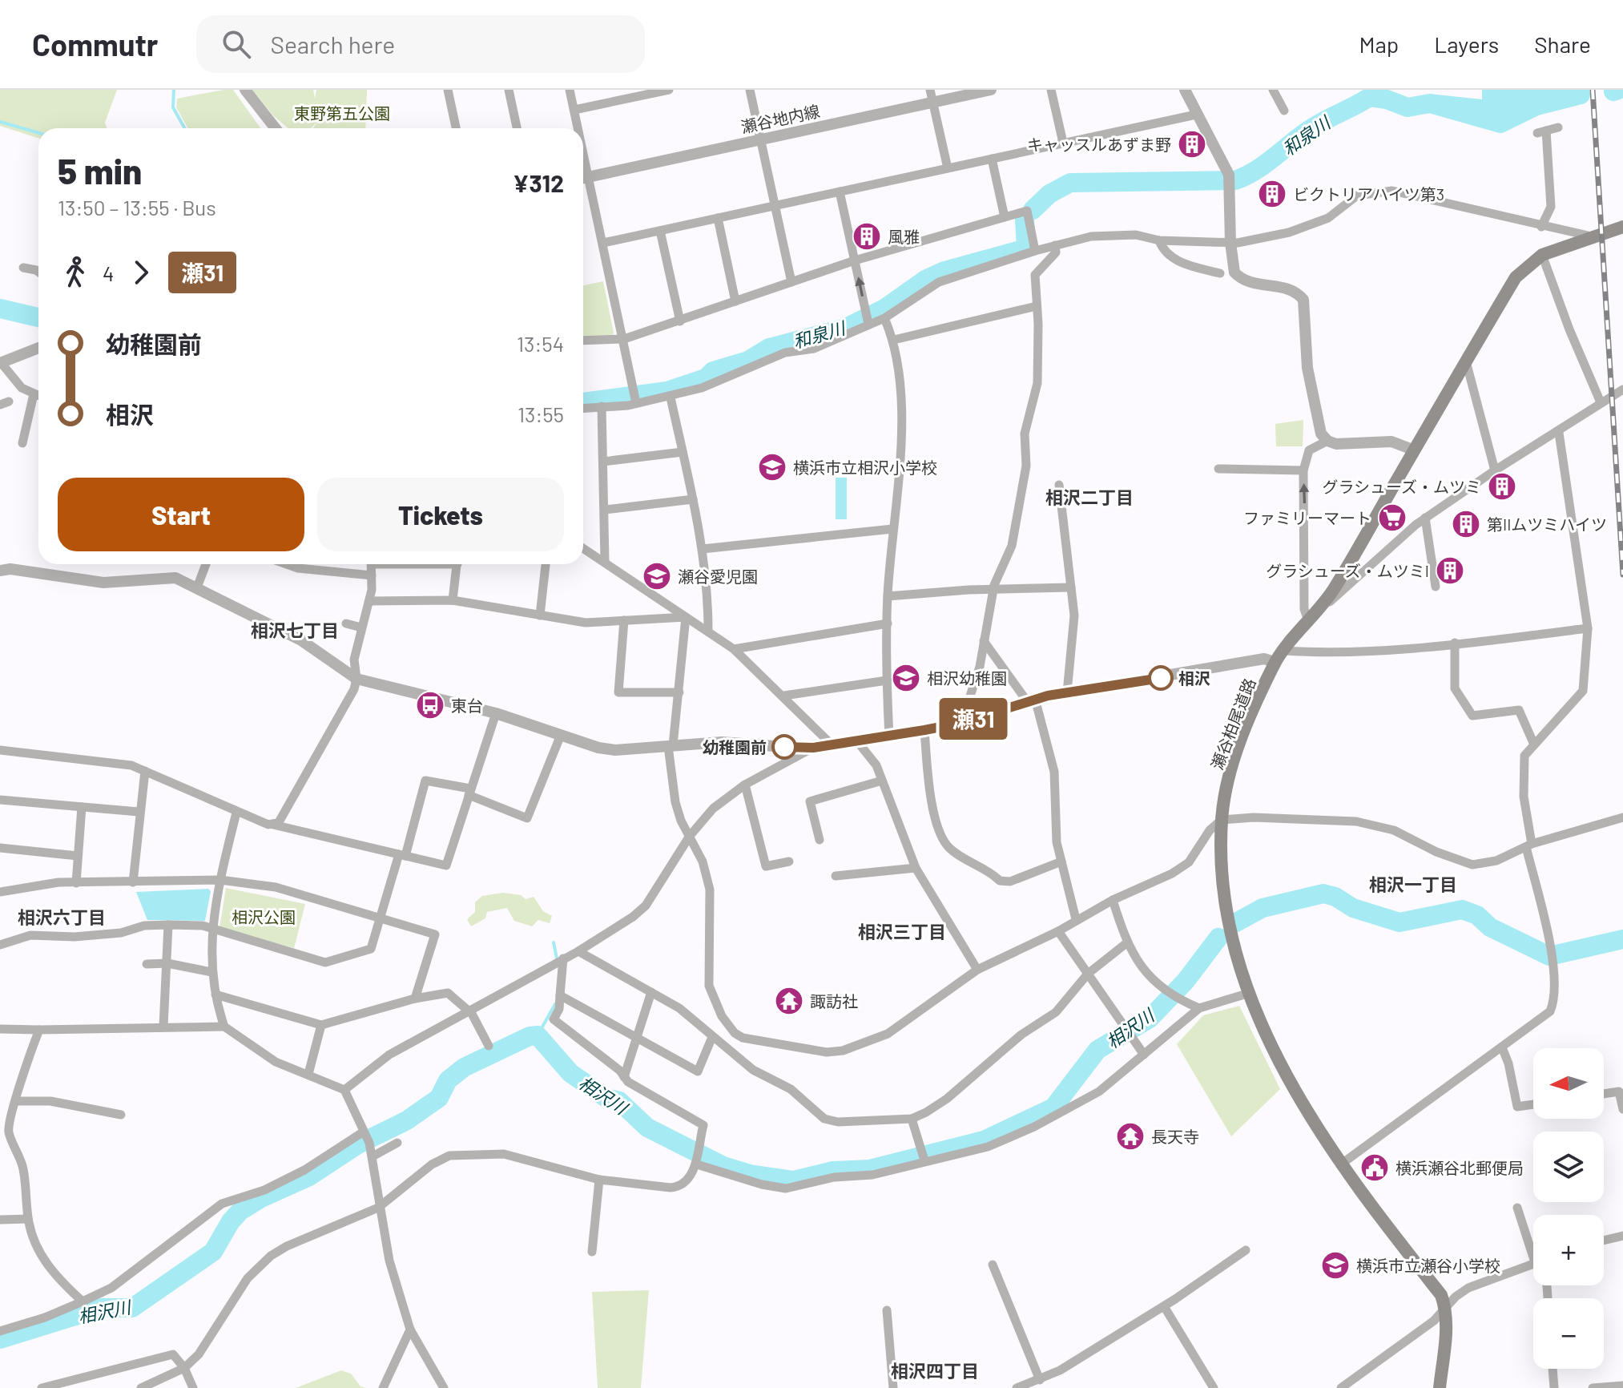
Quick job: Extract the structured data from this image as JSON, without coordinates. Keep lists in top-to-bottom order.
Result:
{
  "streets": {
    "main road": ["瀬谷柏尾道路"],
    "street": ["瀬谷地内線"]
  },
  "districts": [
    "相沢二丁目",
    "相沢七丁目",
    "相沢一丁目",
    "相沢六丁目",
    "相沢三丁目",
    "相沢四丁目"
  ],
  "water": ["和泉川", "相沢川"],
  "parks": ["東野第五公園", "相沢公園"],
  "places": {
    "building": [
      "キャッスルあずま野",
      "ビクトリアハイツ第3",
      "風雅",
      "グラシューズ・ムツミ",
      "第IIムツミハイツ",
      "グラシューズ・ムツミI"
    ],
    "school or university": [
      "横浜市立相沢小学校",
      "瀬谷愛児園",
      "相沢幼稚園",
      "横浜市立瀬谷小学校"
    ],
    "supermarket": ["ファミリーマート"],
    "other": ["相沢", "幼稚園前"],
    "bus stop": ["東台"],
    "temple": ["諏訪社", "長天寺"],
    "public building": ["横浜瀬谷北郵便局"]
  },
  "lines": ["bus line 瀬31"],
  "north": "left",
  "page": {
    "header": "Commutr",
    "search": "Search here",
    "nav": ["Map", "Layers", "Share"],
    "on_map": "瀬31",
    "heading": ["5 min", "13:50 – 13:55 · Bus", "¥312"],
    "legs": ["4", "瀬31"],
    "list": [
      {
        "name": "幼稚園前",
        "value": "13:54"
      },
      {
        "name": "相沢",
        "value": "13:55"
      }
    ],
    "buttons": ["Start", "Tickets"],
    "map_buttons": ["+", "−"]
  }
}
